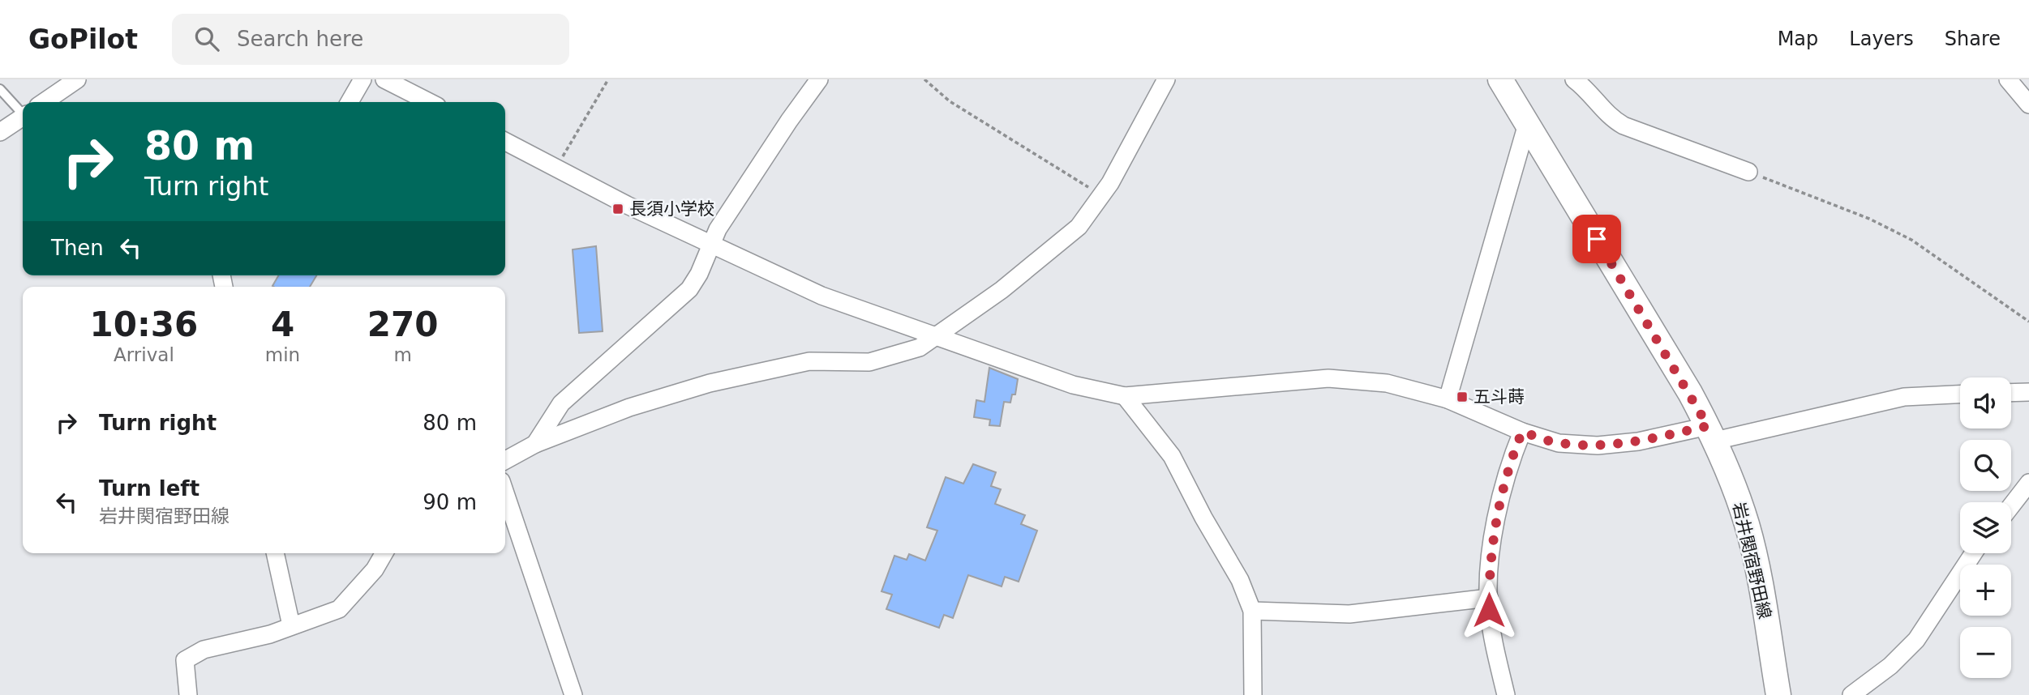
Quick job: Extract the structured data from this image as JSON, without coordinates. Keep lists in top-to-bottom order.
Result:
{
  "streets": {
    "main road": ["岩井関宿野田線"]
  },
  "places": {
    "transit": ["長須小学校", "五斗蒔"]
  },
  "page": {
    "header": "GoPilot",
    "search": "Search here",
    "nav": ["Map", "Layers", "Share"],
    "turn": ["80 m", "Turn right"],
    "then": "Then",
    "eta": [
      "10:36",
      "Arrival",
      "4",
      "min",
      "270",
      "m"
    ],
    "map_buttons": ["+", "−"],
    "list": [
      {
        "name": "Turn right",
        "value": "80 m"
      },
      {
        "name": "Turn left",
        "note": "岩井関宿野田線",
        "value": "90 m"
      }
    ]
  }
}
